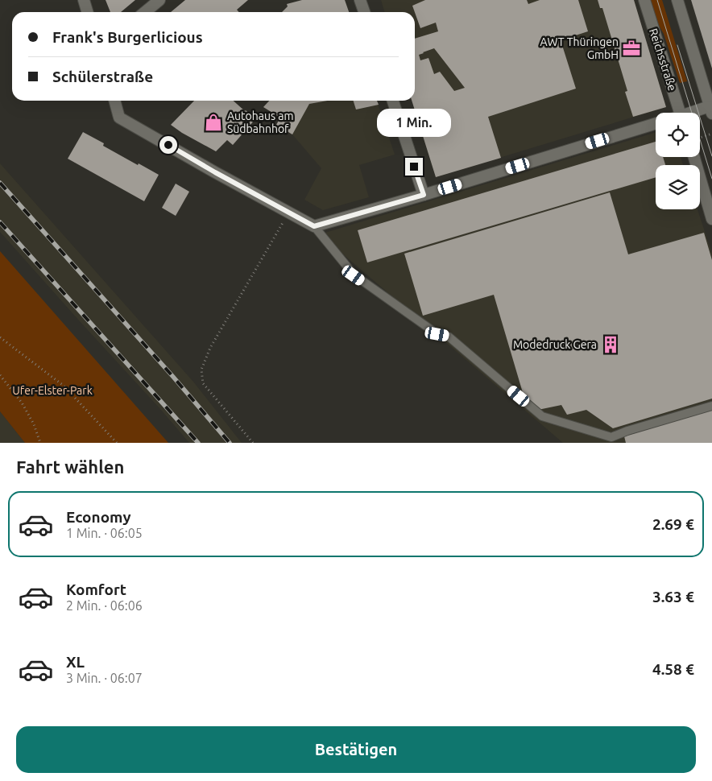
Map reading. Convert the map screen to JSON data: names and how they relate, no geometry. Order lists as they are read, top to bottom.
{
  "streets": {
    "street": ["Reichsstraße"]
  },
  "parks": ["Ufer-Elster-Park"],
  "places": {
    "office": ["AWT Thüringen GmbH"],
    "shop": ["Autohaus am Südbahnhof"],
    "building": ["Modedruck Gera"]
  },
  "page": {
    "banner": ["Frank's Burgerlicious", "Schülerstraße"],
    "bubble": "1 Min.",
    "heading": "Fahrt wählen",
    "list": [
      {
        "name": "Economy",
        "note": "1 Min. · 06:05",
        "value": "2.69 €"
      },
      {
        "name": "Komfort",
        "note": "2 Min. · 06:06",
        "value": "3.63 €"
      },
      {
        "name": "XL",
        "note": "3 Min. · 06:07",
        "value": "4.58 €"
      }
    ],
    "buttons": "Bestätigen"
  }
}
